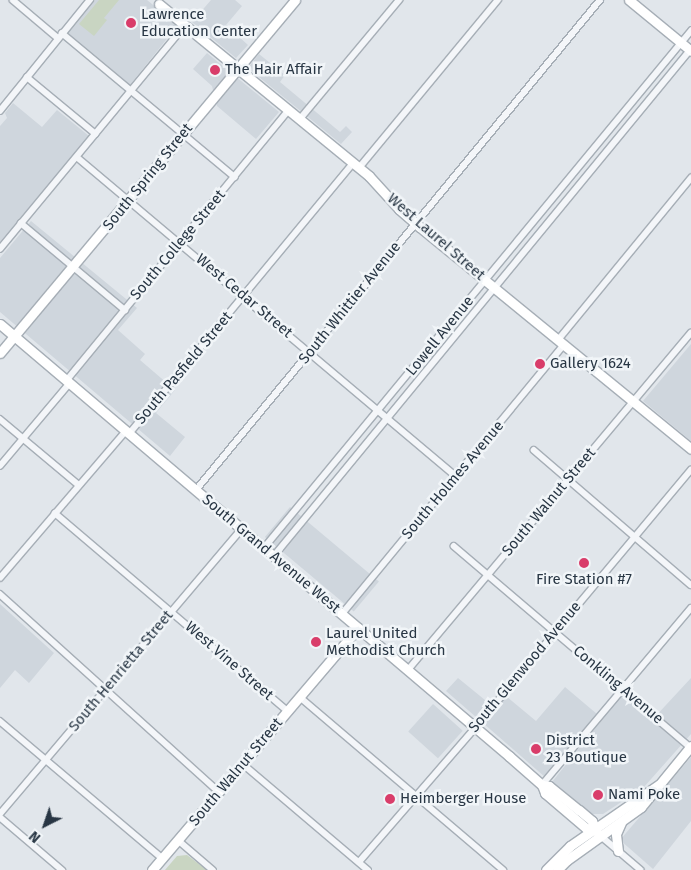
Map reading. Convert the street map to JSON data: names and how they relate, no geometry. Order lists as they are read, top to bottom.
{
  "streets": {
    "street": [
      "South Spring Street",
      "West Laurel Street",
      "South College Street",
      "West Cedar Street",
      "South Whittier Avenue",
      "Lowell Avenue",
      "South Pasfield Street",
      "South Holmes Avenue",
      "South Walnut Street",
      "South Grand Avenue West",
      "West Vine Street",
      "South Glenwood Avenue",
      "South Henrietta Street",
      "Conkling Avenue"
    ]
  },
  "crossings": [
    ["South Spring Street", "West Laurel Street"],
    ["South Spring Street", "West Cedar Street"],
    ["South Spring Street", "South Grand Avenue West"],
    ["West Laurel Street", "South College Street"],
    ["West Laurel Street", "South Whittier Avenue"],
    ["West Laurel Street", "Lowell Avenue"],
    ["West Laurel Street", "South Pasfield Street"],
    ["West Laurel Street", "South Holmes Avenue"],
    ["West Laurel Street", "South Walnut Street"],
    ["South College Street", "West Cedar Street"],
    ["South College Street", "South Grand Avenue West"],
    ["West Cedar Street", "South Whittier Avenue"],
    ["West Cedar Street", "Lowell Avenue"],
    ["West Cedar Street", "South Pasfield Street"],
    ["West Cedar Street", "South Holmes Avenue"],
    ["South Whittier Avenue", "South Grand Avenue West"],
    ["Lowell Avenue", "South Grand Avenue West"],
    ["South Pasfield Street", "South Grand Avenue West"],
    ["South Pasfield Street", "West Vine Street"],
    ["South Holmes Avenue", "South Grand Avenue West"],
    ["South Walnut Street", "South Grand Avenue West"],
    ["South Walnut Street", "West Vine Street"],
    ["South Walnut Street", "Conkling Avenue"],
    ["South Grand Avenue West", "South Glenwood Avenue"],
    ["South Grand Avenue West", "South Henrietta Street"],
    ["West Vine Street", "South Henrietta Street"],
    ["South Glenwood Avenue", "Conkling Avenue"]
  ],
  "places": [
    "Lawrence Education Center",
    "The Hair Affair",
    "Gallery 1624",
    "Fire Station #7",
    "Laurel United Methodist Church",
    "District 23 Boutique",
    "Nami Poke",
    "Heimberger House"
  ],
  "north": "bottom left"
}
